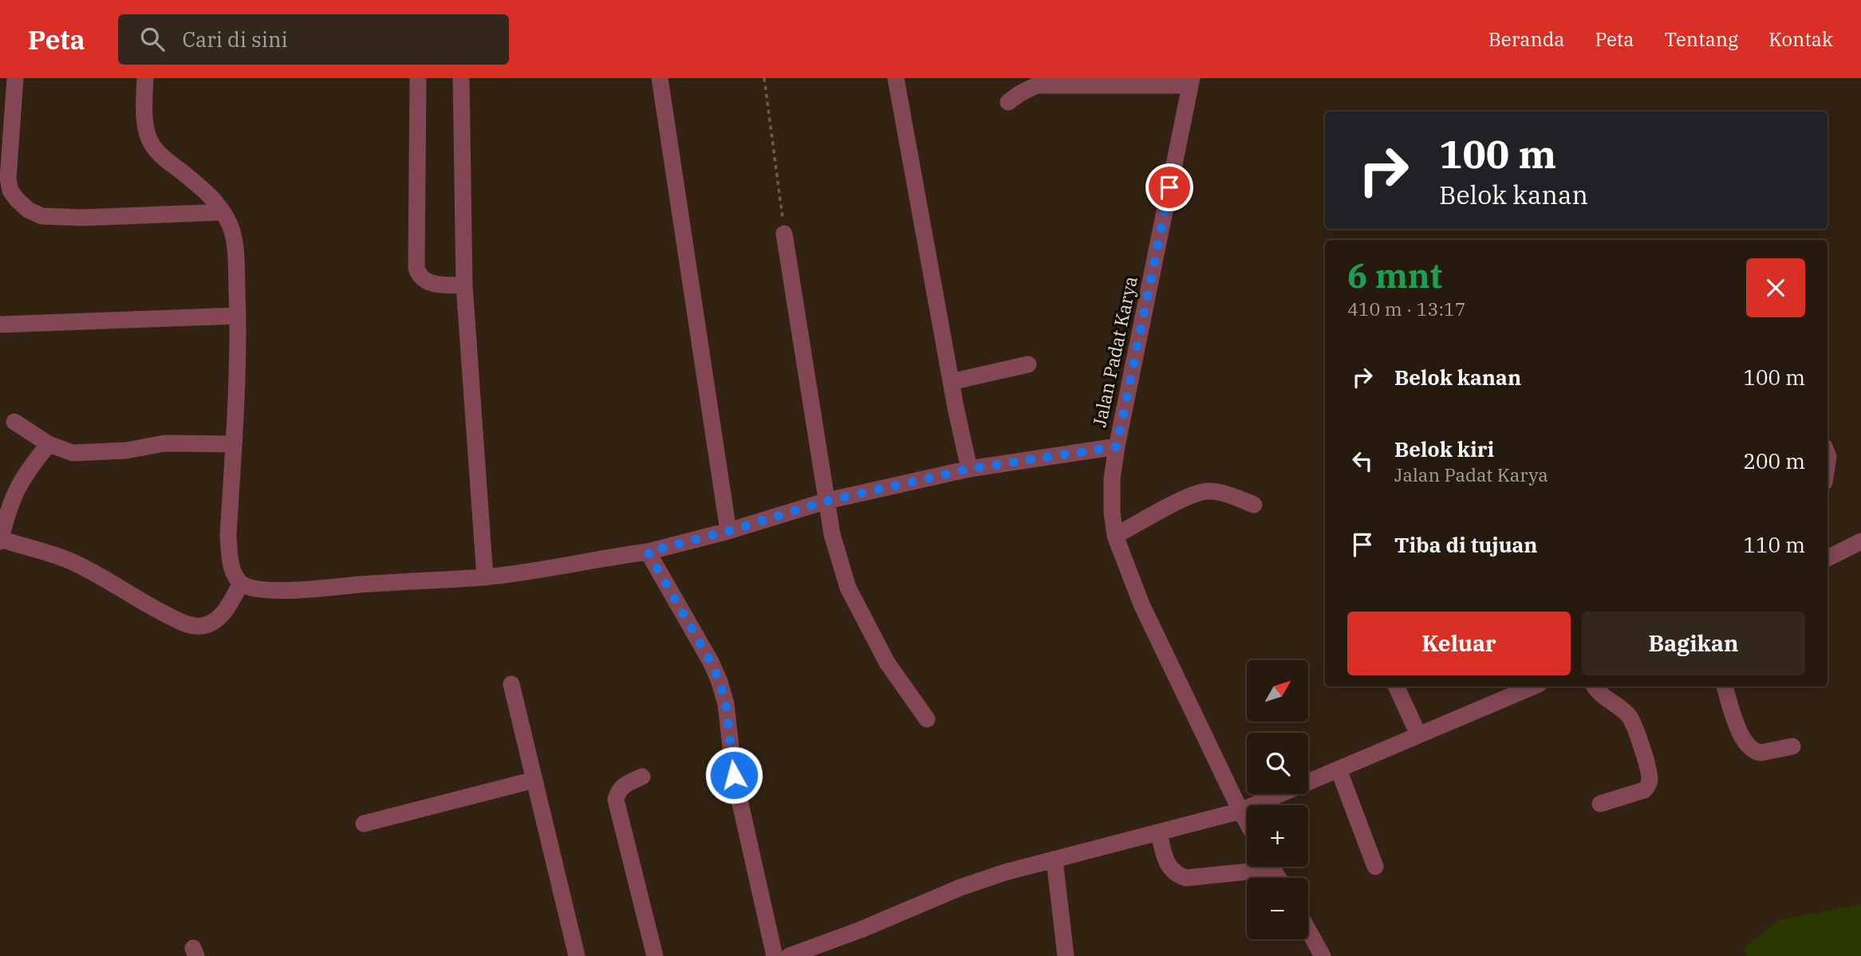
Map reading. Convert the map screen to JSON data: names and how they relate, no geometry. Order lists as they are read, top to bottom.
{
  "streets": {
    "street": ["Jalan Padat Karya"]
  },
  "north": "top right",
  "page": {
    "header": "Peta",
    "search": "Cari di sini",
    "nav": [
      "Beranda",
      "Peta",
      "Tentang",
      "Kontak"
    ],
    "turn": ["100 m", "Belok kanan"],
    "heading": ["6 mnt", "410 m · 13:17"],
    "list": [
      {
        "name": "Belok kanan",
        "value": "100 m"
      },
      {
        "name": "Belok kiri",
        "note": "Jalan Padat Karya",
        "value": "200 m"
      },
      {
        "name": "Tiba di tujuan",
        "value": "110 m"
      }
    ],
    "buttons": ["Keluar", "Bagikan"],
    "map_buttons": ["+", "−"]
  }
}
